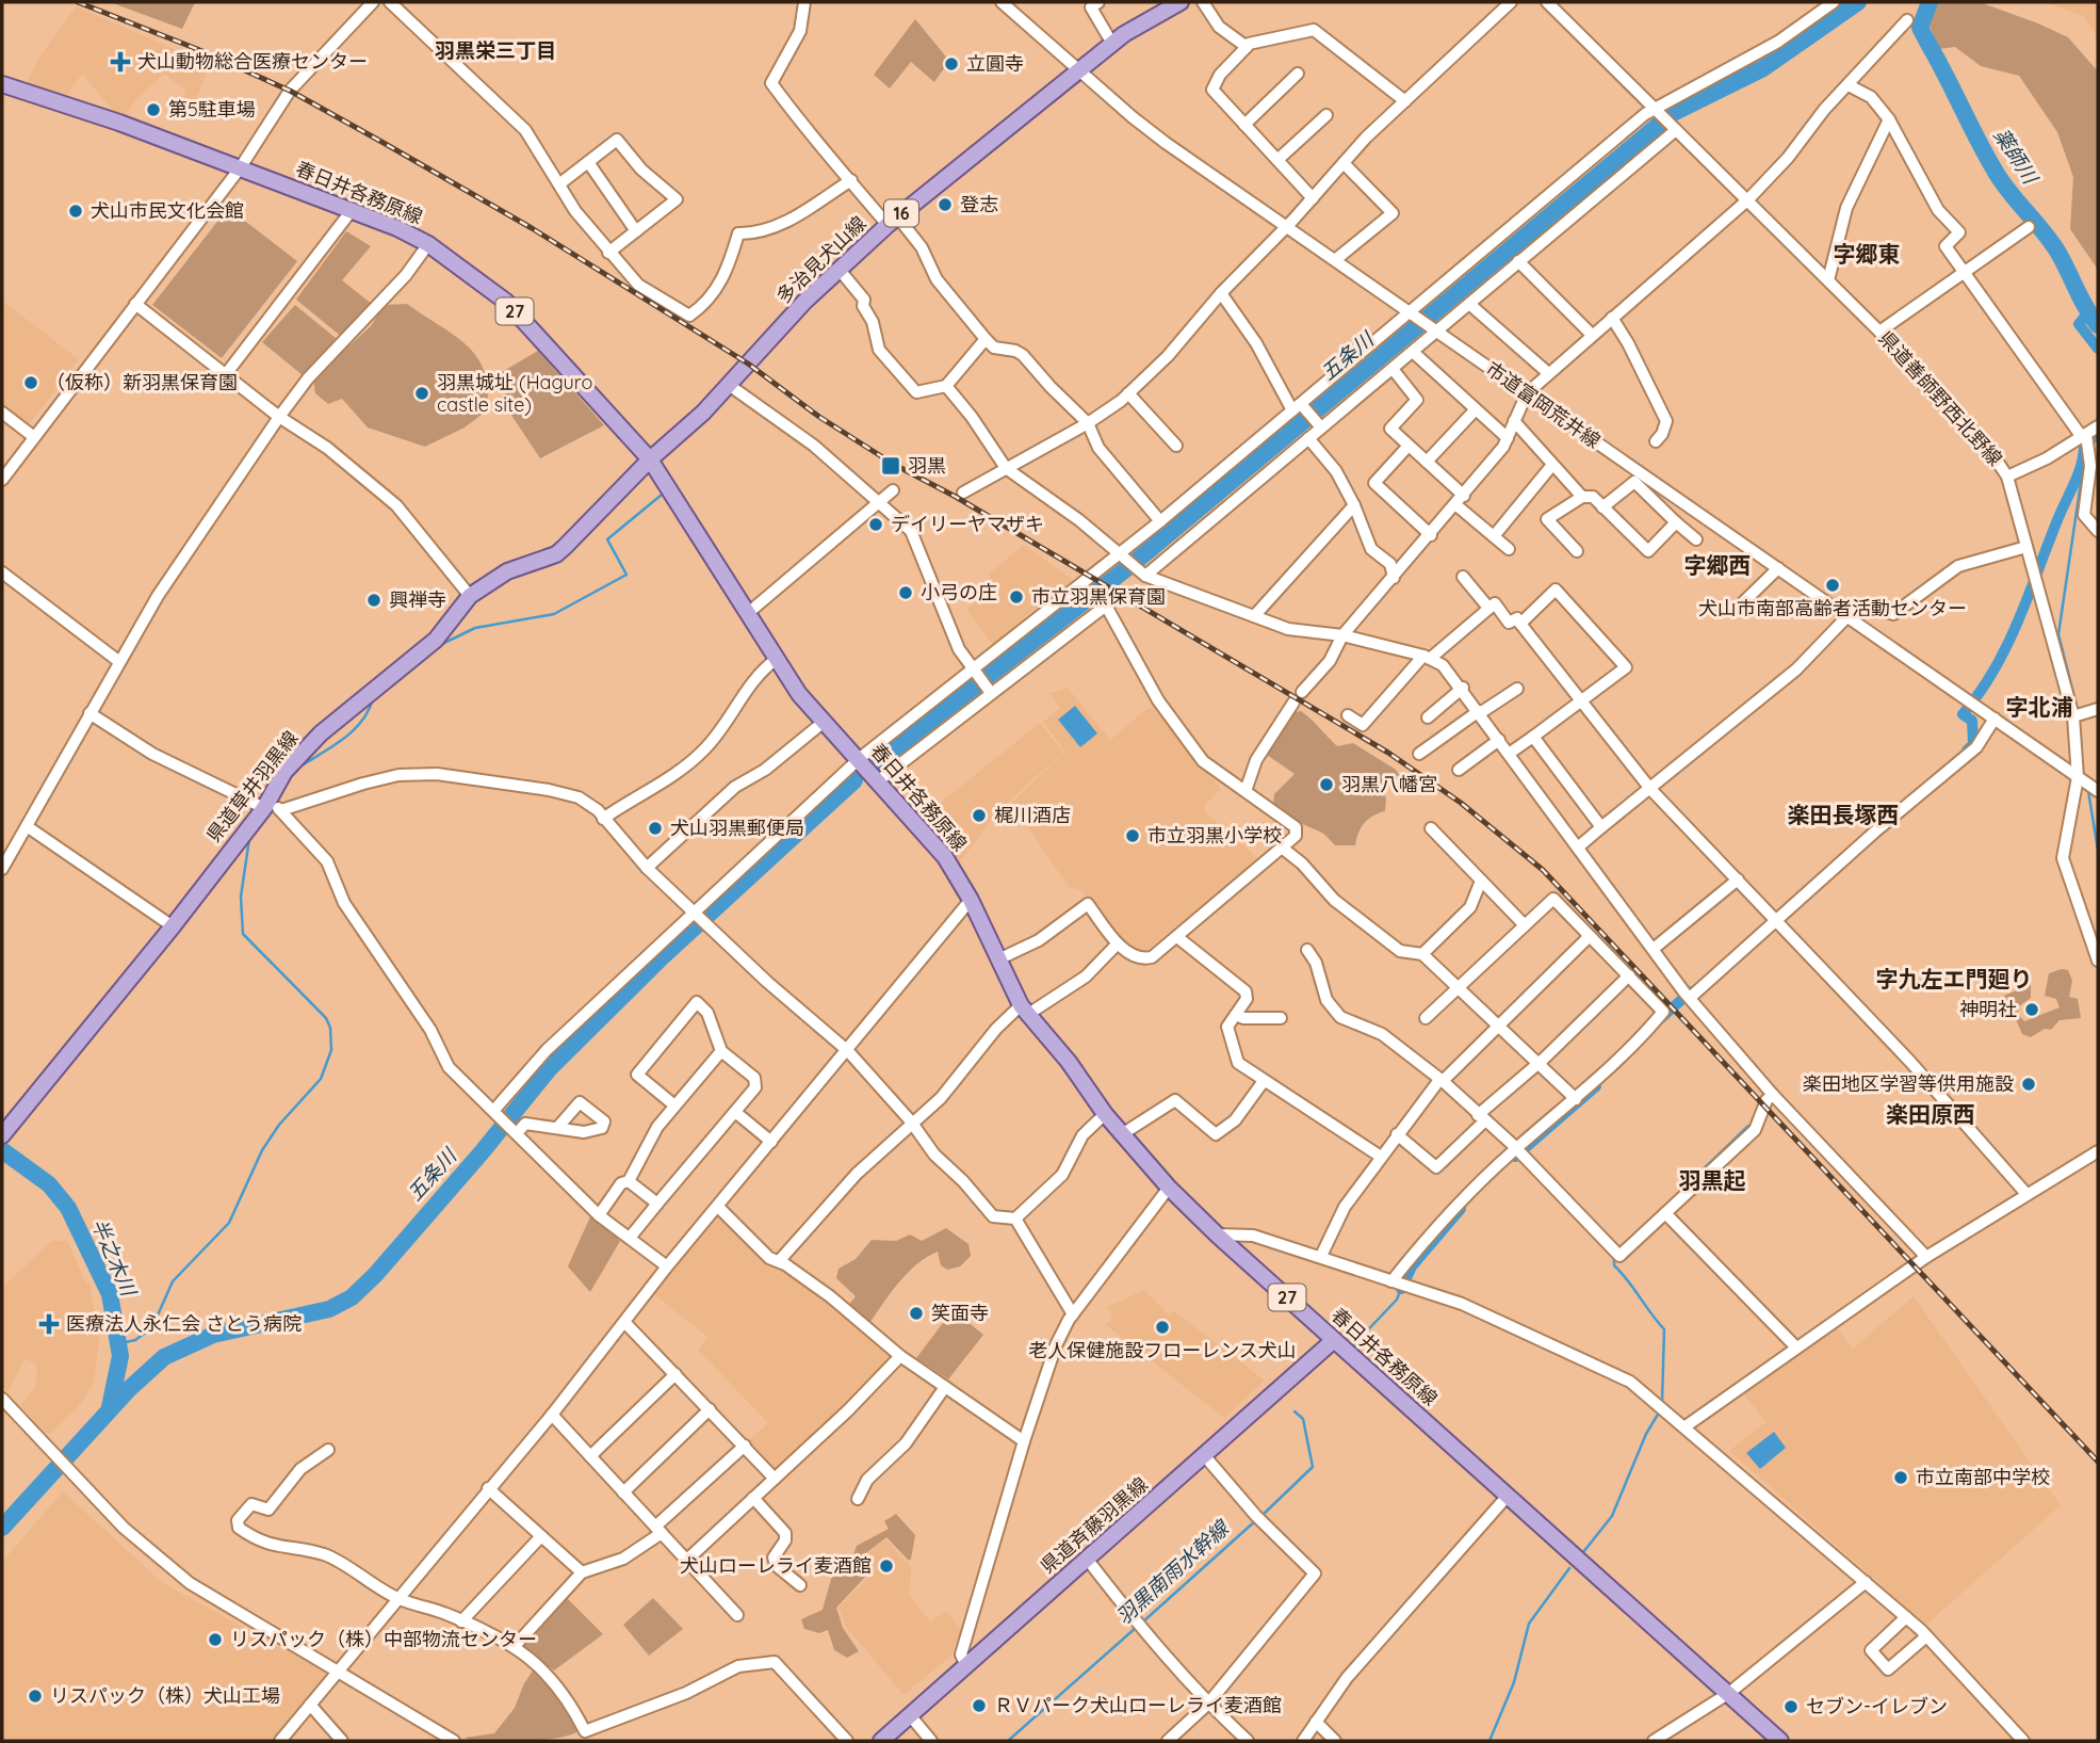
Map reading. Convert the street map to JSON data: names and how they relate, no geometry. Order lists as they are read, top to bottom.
{
  "streets": {
    "main road": [
      "春日井各務原線",
      "16",
      "多治見犬山線",
      "27",
      "県道草井羽黒線",
      "県道斉藤羽黒線"
    ],
    "street": ["県道善師野西北野線", "市道富岡荒井線"]
  },
  "crossings": [
    ["春日井各務原線", "多治見犬山線"],
    ["春日井各務原線", "県道草井羽黒線"],
    ["春日井各務原線", "県道斉藤羽黒線"],
    ["多治見犬山線", "市道富岡荒井線"],
    ["多治見犬山線", "県道草井羽黒線"],
    ["県道善師野西北野線", "市道富岡荒井線"]
  ],
  "districts": [
    "羽黒栄三丁目",
    "字郷東",
    "字郷西",
    "字北浦",
    "楽田長塚西",
    "字九左エ門廻り",
    "楽田原西",
    "羽黒起"
  ],
  "water": [
    "薬師川",
    "五条川",
    "半之木川",
    "羽黒南雨水幹線"
  ],
  "places": {
    "health": ["犬山動物総合医療センター", "医療法人永仁会 さとう病院"],
    "other": [
      "立圓寺",
      "第5駐車場",
      "登志",
      "犬山市民文化会館",
      "（仮称）新羽黒保育園",
      "羽黒城址 (Haguro castle site)",
      "デイリーヤマザキ",
      "犬山市南部高齢者活動センター",
      "小弓の庄",
      "市立羽黒保育園",
      "興禅寺",
      "羽黒八幡宮",
      "梶川酒店",
      "犬山羽黒郵便局",
      "市立羽黒小学校",
      "神明社",
      "楽田地区学習等供用施設",
      "笑面寺",
      "老人保健施設フローレンス犬山",
      "市立南部中学校",
      "犬山ローレライ麦酒館",
      "リスパック（株）中部物流センター",
      "リスパック（株）犬山工場",
      "ＲＶパーク犬山ローレライ麦酒館",
      "セブン-イレブン"
    ],
    "transit": ["羽黒"]
  }
}
